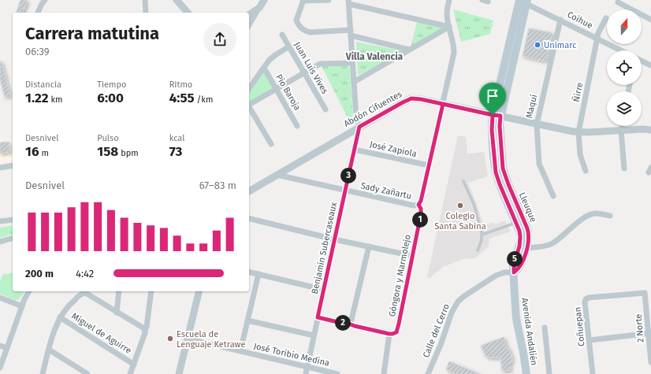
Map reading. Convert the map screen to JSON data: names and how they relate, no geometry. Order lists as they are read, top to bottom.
{
  "streets": {
    "main road": ["Lleuque", "Avenida Andalién"],
    "street": [
      "Coihue",
      "Juan Luis Vives",
      "Pío Baroja",
      "Ñirre",
      "Maqui",
      "Abdón Cifuentes",
      "José Zapiola",
      "Sady Zañartu",
      "Benjamín Subercaseaux",
      "Góngora y Marmolejo",
      "Coñuepan",
      "2 Norte",
      "Calle del Cerro",
      "Miguel de Aguirre",
      "José Toribio Medina"
    ]
  },
  "crossings": [
    ["Coihue", "Ñirre"],
    ["Coihue", "Maqui"],
    ["Coihue", "Lleuque"],
    ["Ñirre", "Abdón Cifuentes"],
    ["Maqui", "Abdón Cifuentes"],
    ["Abdón Cifuentes", "Sady Zañartu"],
    ["Abdón Cifuentes", "Lleuque"],
    ["Abdón Cifuentes", "Benjamín Subercaseaux"],
    ["Abdón Cifuentes", "Góngora y Marmolejo"],
    ["José Zapiola", "Benjamín Subercaseaux"],
    ["José Zapiola", "Góngora y Marmolejo"],
    ["Sady Zañartu", "Benjamín Subercaseaux"],
    ["Sady Zañartu", "Góngora y Marmolejo"],
    ["Lleuque", "Calle del Cerro"],
    ["Lleuque", "Avenida Andalién"],
    ["Benjamín Subercaseaux", "José Toribio Medina"],
    ["Coñuepan", "2 Norte"],
    ["Calle del Cerro", "Avenida Andalién"]
  ],
  "districts": ["Villa Valencia"],
  "places": ["Unimarc", "Colegio Santa Sabina", "Escuela de Lenguaje Ketrawe"],
  "north": "top",
  "page": {
    "heading": ["Carrera matutina", "06:39"],
    "stats": [
      ["Distancia", "1.22 km"],
      ["Tiempo", "6:00"],
      ["Ritmo", "4:55 /km"],
      ["Desnivel", "16 m"],
      ["Pulso", "158 bpm"],
      ["kcal", "73"]
    ],
    "pins": [
      "3",
      "1",
      "5",
      "2"
    ],
    "chart": ["Desnivel", "67–83 m"],
    "list": [
      {
        "name": "200 m",
        "note": "4:42"
      }
    ]
  }
}
